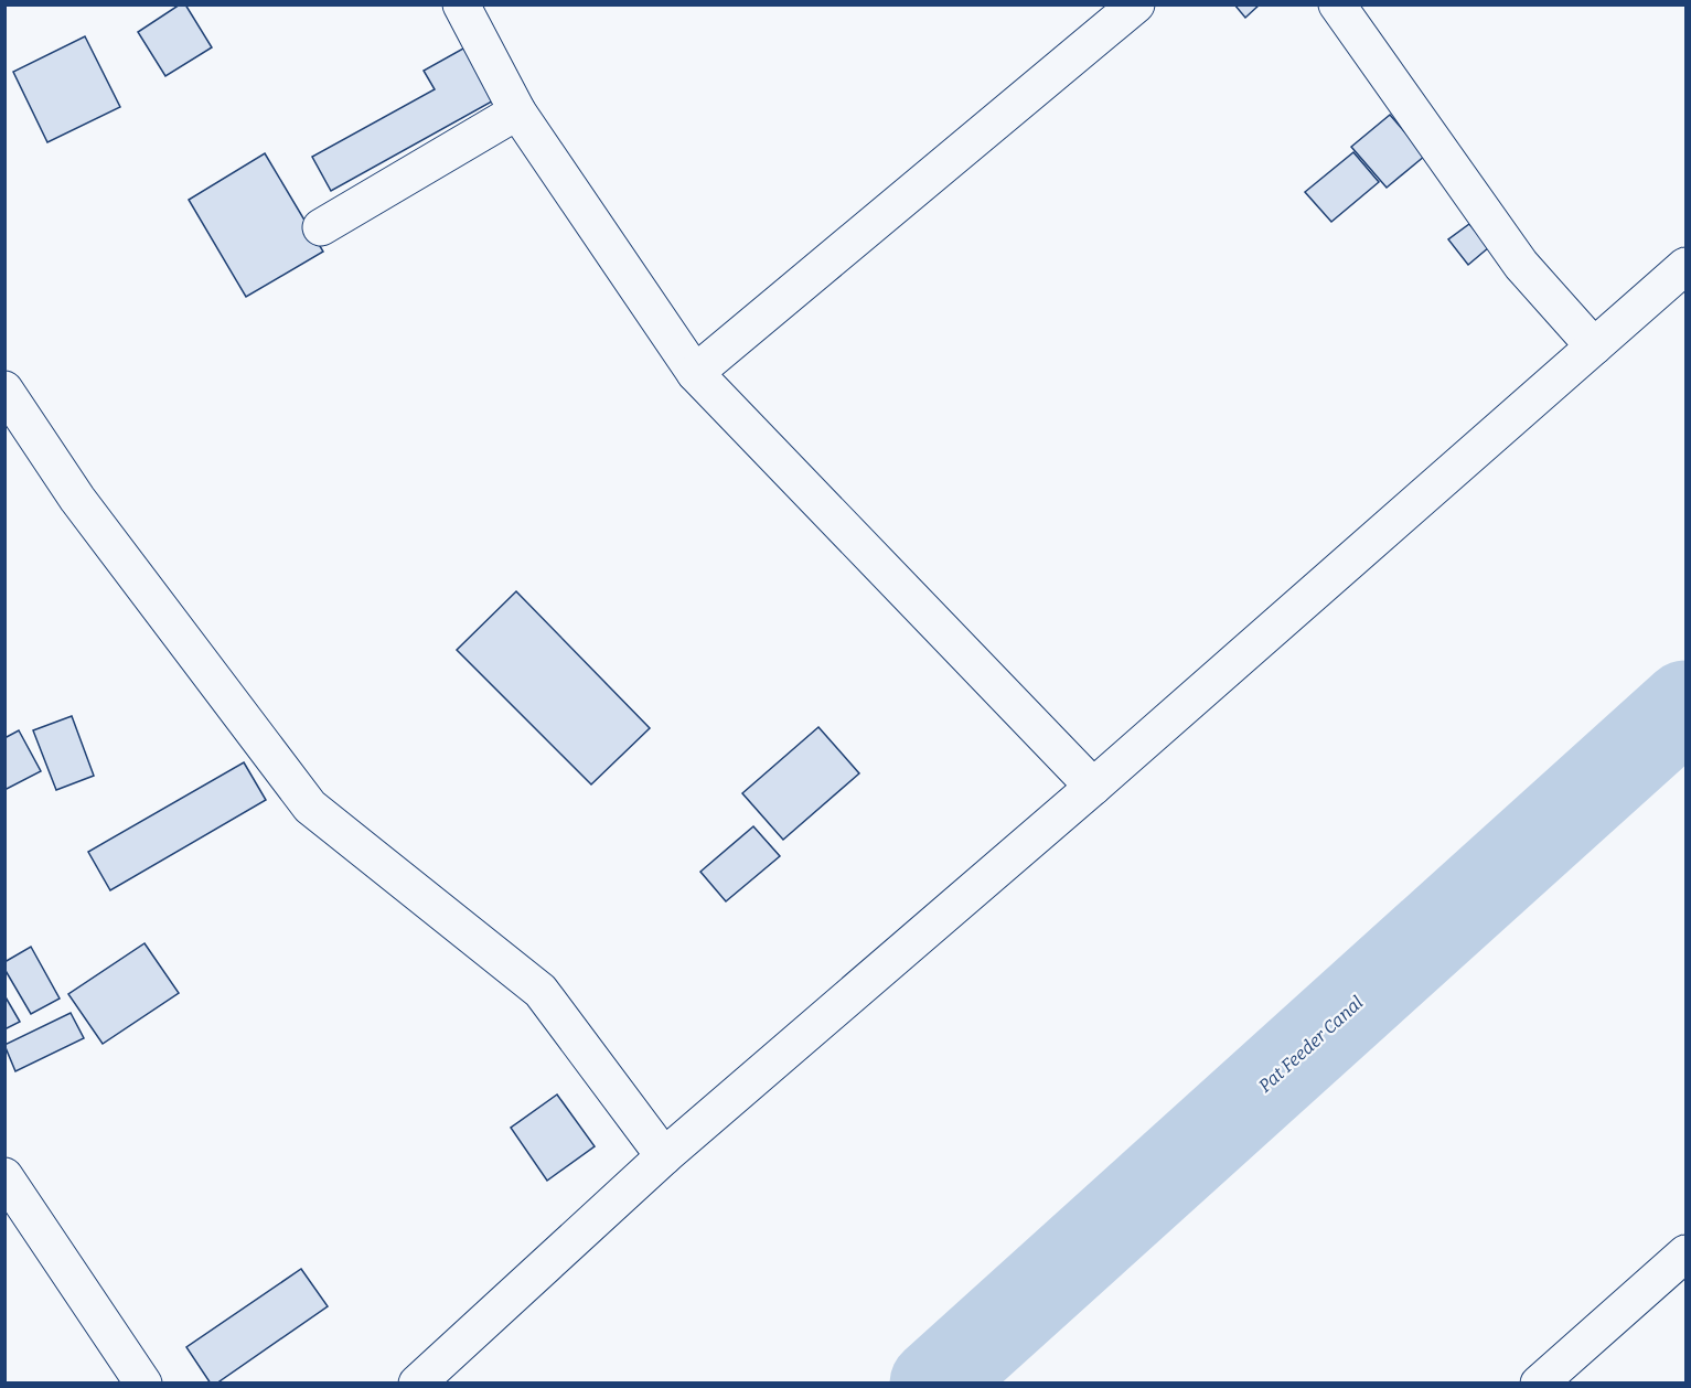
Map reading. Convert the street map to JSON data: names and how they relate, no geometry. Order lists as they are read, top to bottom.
{
  "water": ["Pat Feeder Canal"]
}
